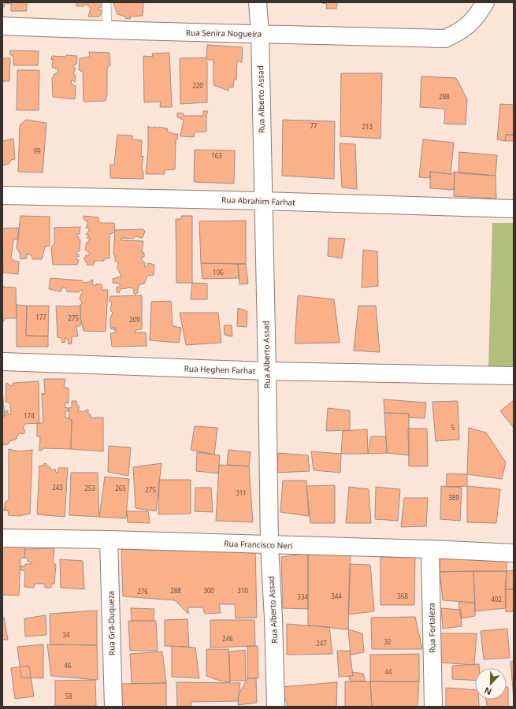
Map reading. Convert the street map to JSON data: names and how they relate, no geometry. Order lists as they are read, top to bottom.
{
  "streets": {
    "street": [
      "Rua Senira Nogueira",
      "Rua Alberto Assad",
      "Rua Abrahim Farhat",
      "Rua Heghen Farhat",
      "Rua Francisco Neri",
      "Rua Grã-Duqueza",
      "Rua Fortaleza"
    ]
  },
  "crossings": [
    ["Rua Senira Nogueira", "Rua Alberto Assad"],
    ["Rua Alberto Assad", "Rua Abrahim Farhat"],
    ["Rua Alberto Assad", "Rua Heghen Farhat"],
    ["Rua Alberto Assad", "Rua Francisco Neri"],
    ["Rua Francisco Neri", "Rua Grã-Duqueza"],
    ["Rua Francisco Neri", "Rua Fortaleza"]
  ],
  "house_numbers": [
    "220",
    "288",
    "77",
    "213",
    "99",
    "163",
    "106",
    "177",
    "275",
    "209",
    "174",
    "5",
    "243",
    "253",
    "265",
    "275",
    "311",
    "389",
    "288",
    "300",
    "310",
    "276",
    "344",
    "368",
    "334",
    "402",
    "34",
    "246",
    "32",
    "247",
    "46",
    "44",
    "58"
  ],
  "north": "bottom"
}
